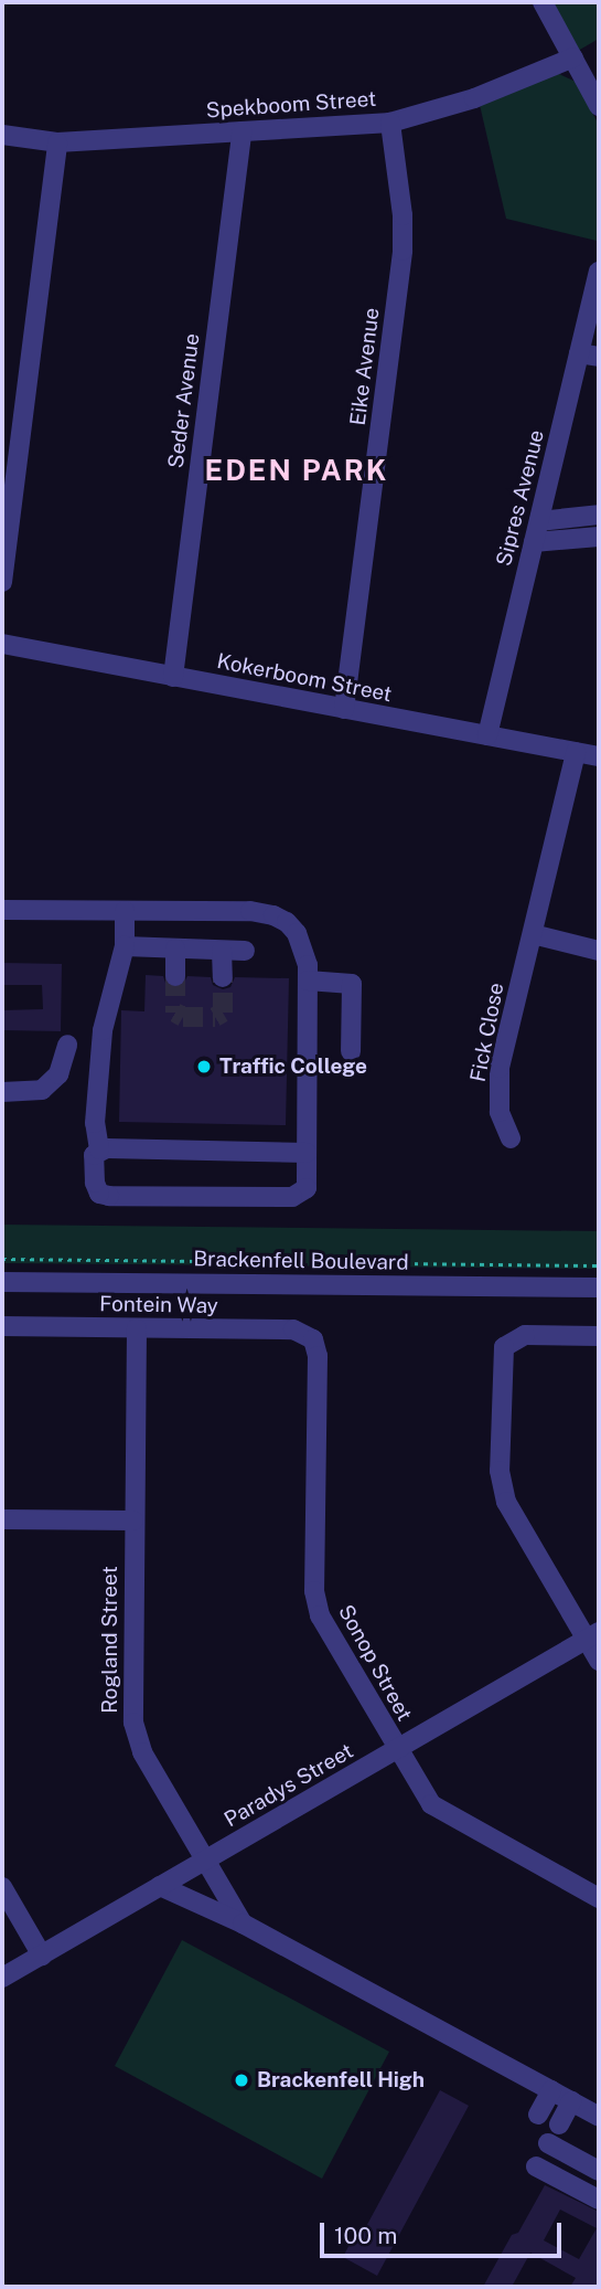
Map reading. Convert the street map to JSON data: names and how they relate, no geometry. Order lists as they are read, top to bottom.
{
  "streets": {
    "street": [
      "Spekboom Street",
      "Eike Avenue",
      "Seder Avenue",
      "Sipres Avenue",
      "Kokerboom Street",
      "Fick Close",
      "Brackenfell Boulevard",
      "Fontein Way",
      "Rogland Street",
      "Sonop Street",
      "Paradys Street"
    ]
  },
  "crossings": [
    ["Spekboom Street", "Eike Avenue"],
    ["Spekboom Street", "Seder Avenue"],
    ["Eike Avenue", "Kokerboom Street"],
    ["Seder Avenue", "Kokerboom Street"],
    ["Sipres Avenue", "Kokerboom Street"],
    ["Kokerboom Street", "Fick Close"],
    ["Fontein Way", "Rogland Street"],
    ["Fontein Way", "Sonop Street"],
    ["Rogland Street", "Paradys Street"],
    ["Sonop Street", "Paradys Street"]
  ],
  "districts": ["EDEN PARK"],
  "places": ["Traffic College", "Brackenfell High"],
  "scale_bar": "100 m"
}
